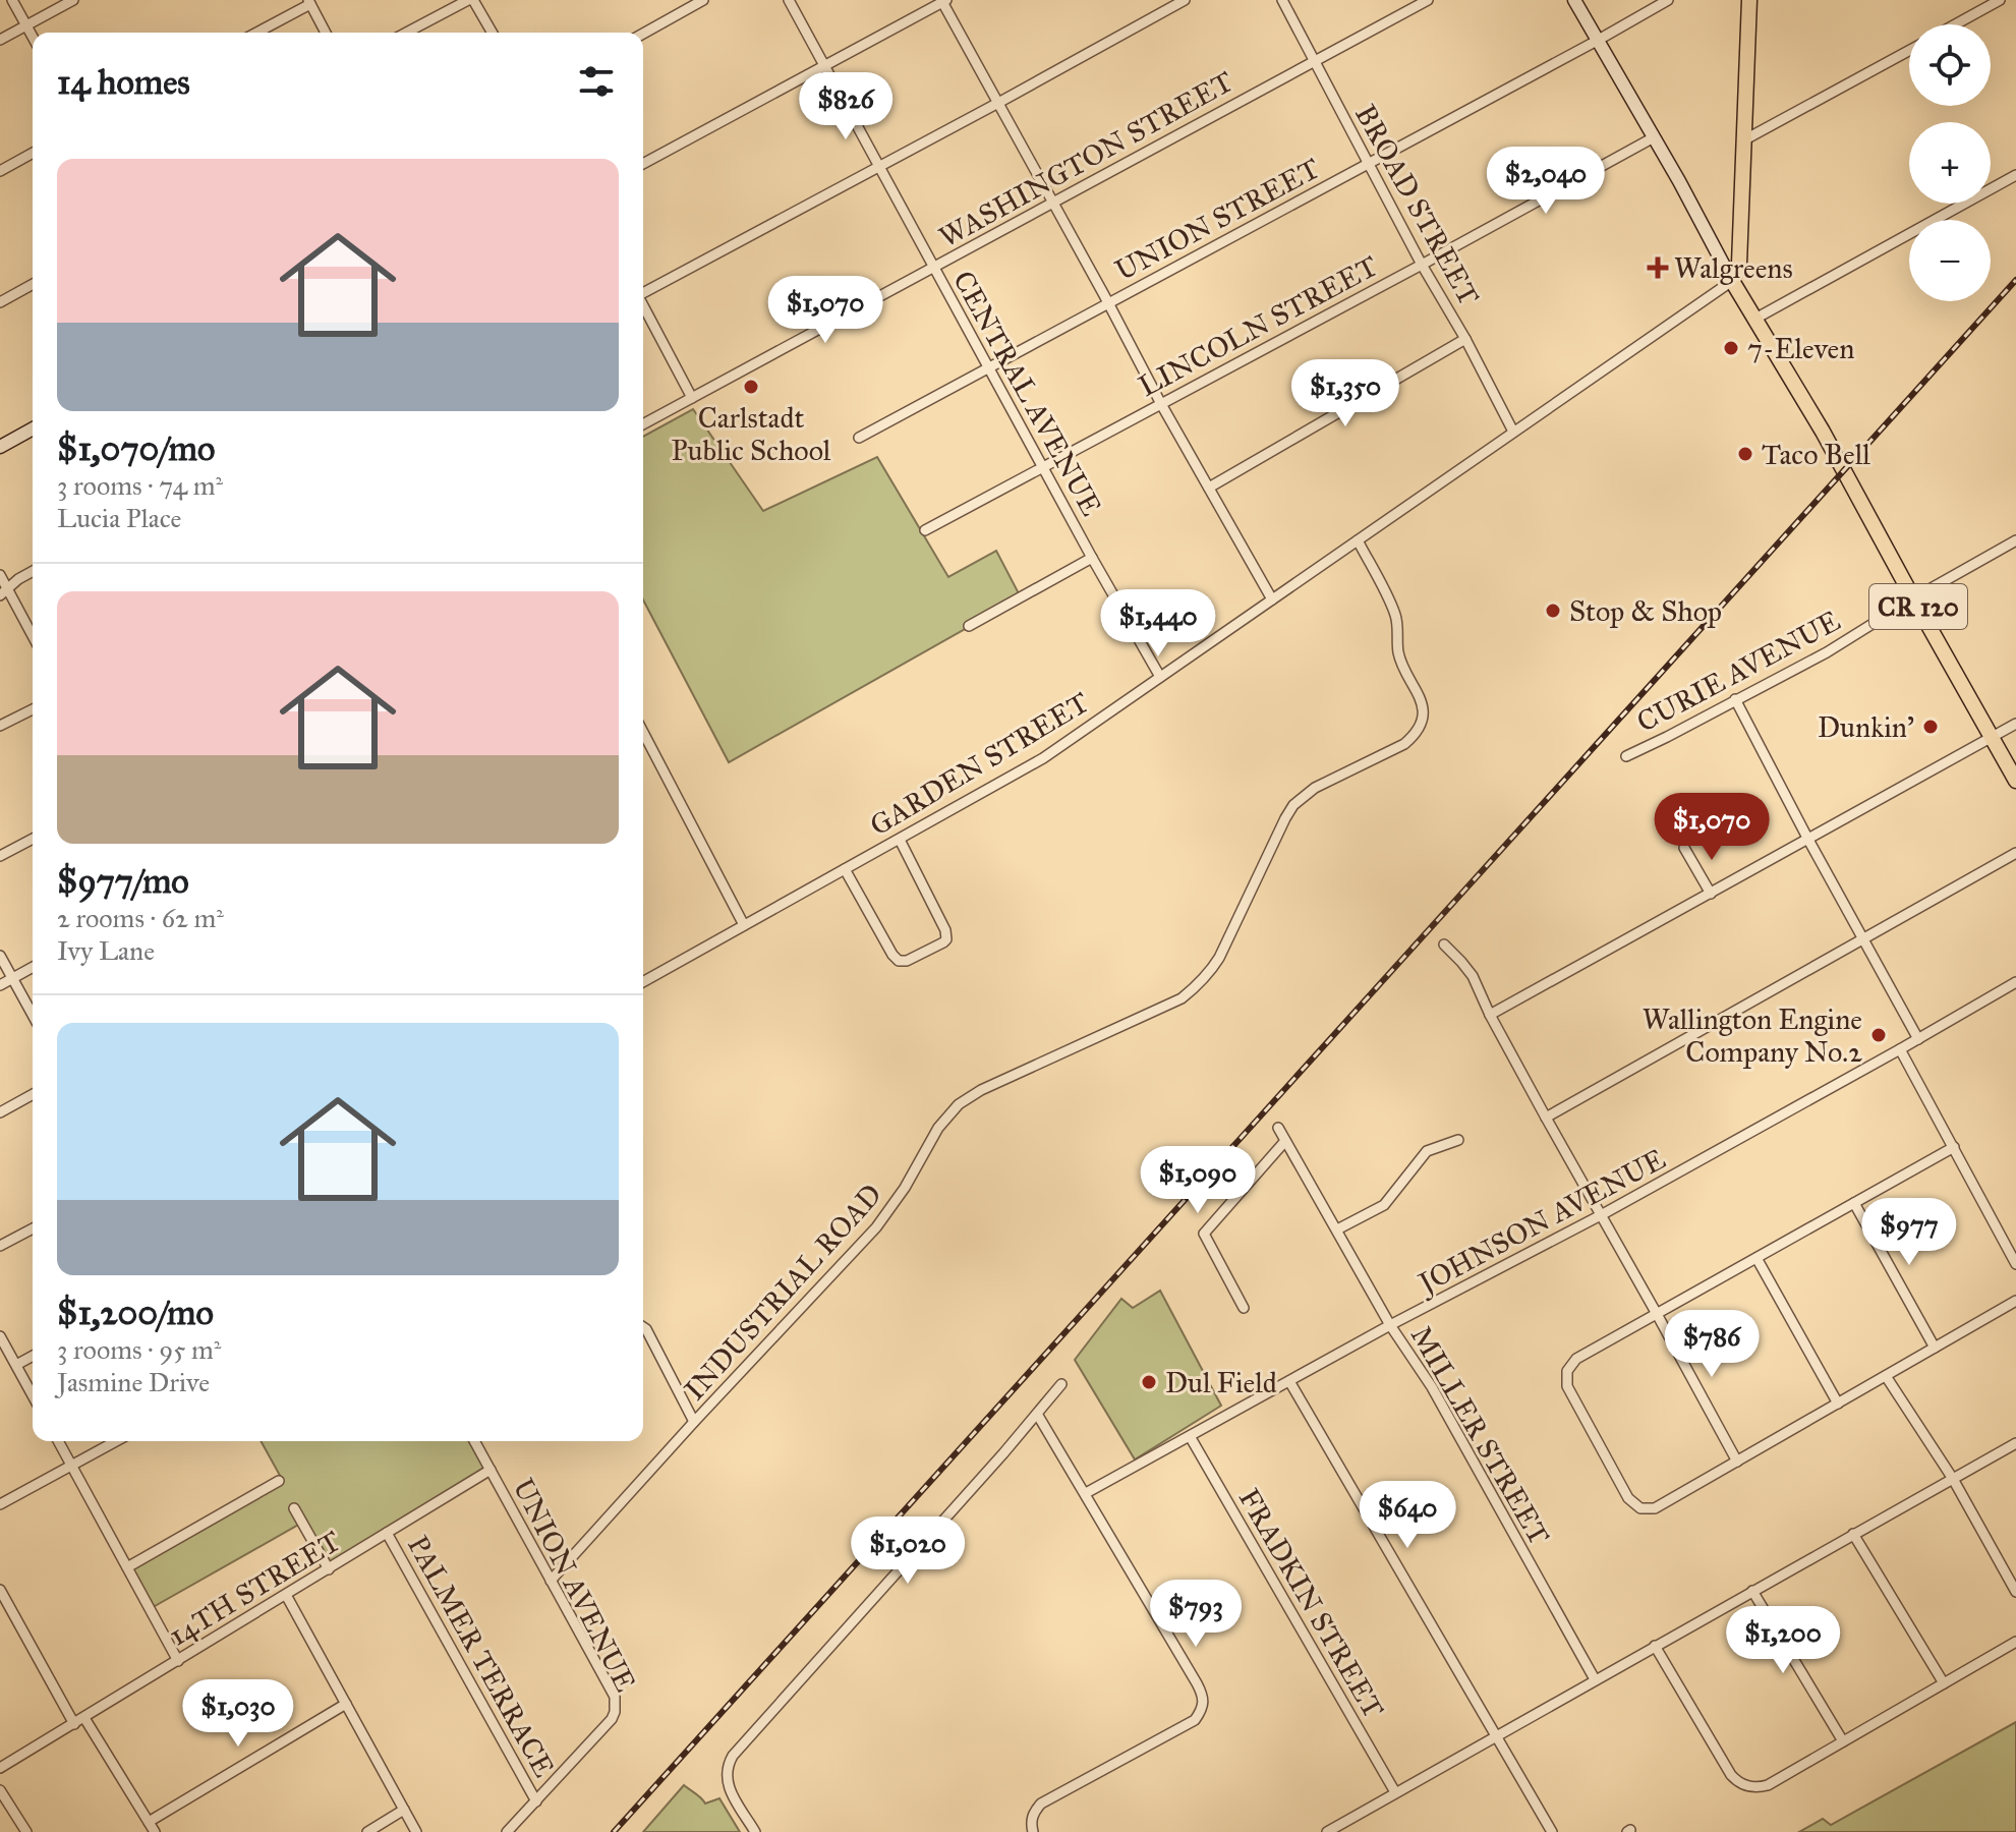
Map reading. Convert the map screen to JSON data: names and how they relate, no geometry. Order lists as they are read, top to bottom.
{
  "streets": {
    "main road": ["CR 120"],
    "street": [
      "WASHINGTON STREET",
      "BROAD STREET",
      "UNION STREET",
      "LINCOLN STREET",
      "CENTRAL AVENUE",
      "CURIE AVENUE",
      "GARDEN STREET",
      "JOHNSON AVENUE",
      "INDUSTRIAL ROAD",
      "MILLER STREET",
      "UNION AVENUE",
      "14TH STREET",
      "FRADKIN STREET",
      "PALMER TERRACE"
    ]
  },
  "crossings": [
    ["WASHINGTON STREET", "BROAD STREET"],
    ["WASHINGTON STREET", "CENTRAL AVENUE"],
    ["BROAD STREET", "UNION STREET"],
    ["BROAD STREET", "LINCOLN STREET"],
    ["BROAD STREET", "GARDEN STREET"],
    ["UNION STREET", "CENTRAL AVENUE"],
    ["LINCOLN STREET", "CENTRAL AVENUE"],
    ["CENTRAL AVENUE", "GARDEN STREET"],
    ["CR 120", "CURIE AVENUE"],
    ["CR 120", "GARDEN STREET"],
    ["GARDEN STREET", "INDUSTRIAL ROAD"],
    ["JOHNSON AVENUE", "MILLER STREET"],
    ["JOHNSON AVENUE", "FRADKIN STREET"],
    ["INDUSTRIAL ROAD", "UNION AVENUE"],
    ["UNION AVENUE", "14TH STREET"],
    ["UNION AVENUE", "PALMER TERRACE"],
    ["14TH STREET", "PALMER TERRACE"]
  ],
  "places": {
    "health": ["Walgreens"],
    "other": [
      "7-Eleven",
      "Carlstadt Public School",
      "Taco Bell",
      "Stop & Shop",
      "Dunkin'",
      "Wallington Engine Company No.2",
      "Dul Field"
    ]
  },
  "page": {
    "map_buttons": ["+", "−"],
    "heading": "14 homes",
    "price": [
      "$826",
      "$2,040",
      "$1,070",
      "$1,350",
      "$1,440",
      "$1,070",
      "$1,090",
      "$977",
      "$786",
      "$640",
      "$1,020",
      "$793",
      "$1,200",
      "$1,030"
    ],
    "list": [
      {
        "name": "$1,070/mo",
        "note": "3 rooms · 74 m² · Lucia Place"
      },
      {
        "name": "$977/mo",
        "note": "2 rooms · 62 m² · Ivy Lane"
      },
      {
        "name": "$1,200/mo",
        "note": "3 rooms · 95 m² · Jasmine Drive"
      }
    ]
  }
}
